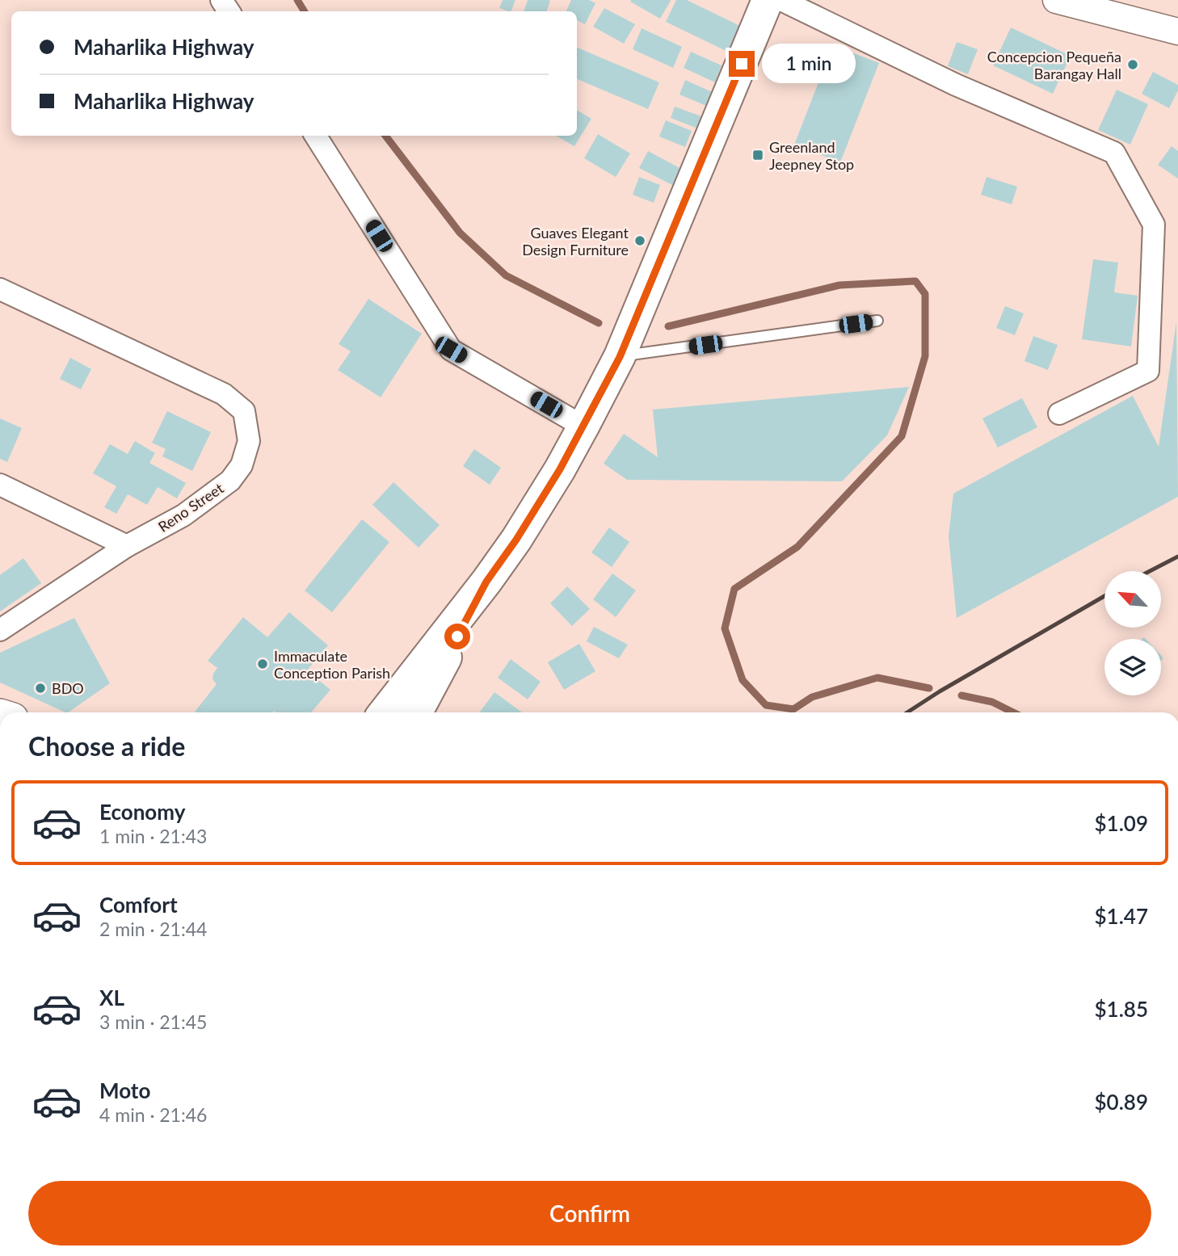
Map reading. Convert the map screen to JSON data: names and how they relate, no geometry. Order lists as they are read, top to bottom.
{
  "streets": {
    "street": ["Reno Street"]
  },
  "places": {
    "other": [
      "Concepcion Pequeña Barangay Hall",
      "Guaves Elegant Design Furniture",
      "Immaculate Conception Parish",
      "BDO"
    ],
    "transit": ["Greenland Jeepney Stop"]
  },
  "north": "top left",
  "page": {
    "banner": ["Maharlika Highway", "Maharlika Highway"],
    "bubble": "1 min",
    "heading": "Choose a ride",
    "list": [
      {
        "name": "Economy",
        "note": "1 min · 21:43",
        "value": "$1.09"
      },
      {
        "name": "Comfort",
        "note": "2 min · 21:44",
        "value": "$1.47"
      },
      {
        "name": "XL",
        "note": "3 min · 21:45",
        "value": "$1.85"
      },
      {
        "name": "Moto",
        "note": "4 min · 21:46",
        "value": "$0.89"
      }
    ],
    "buttons": "Confirm"
  }
}
